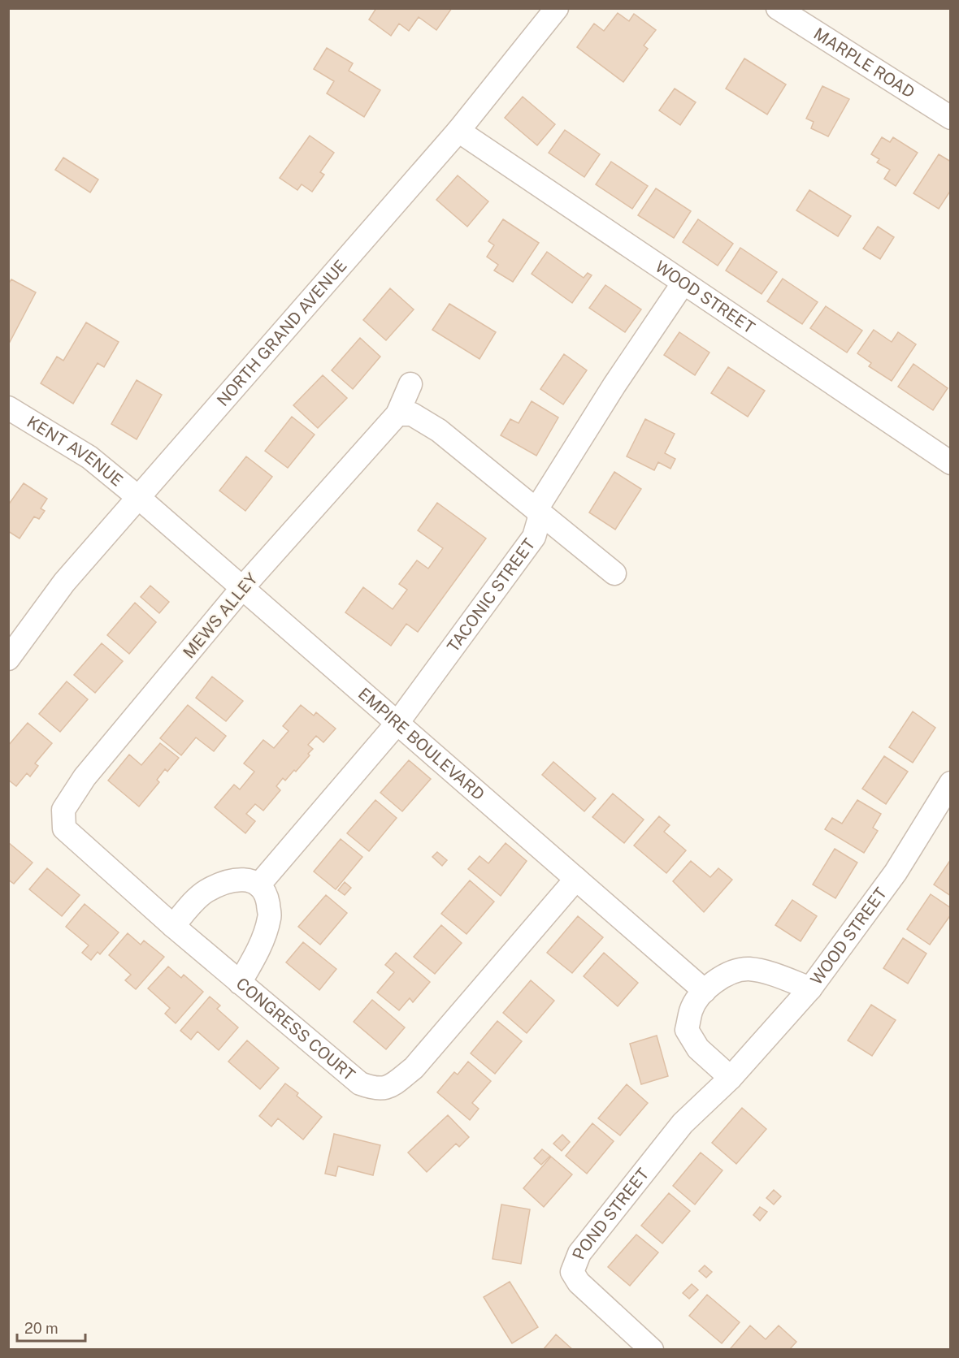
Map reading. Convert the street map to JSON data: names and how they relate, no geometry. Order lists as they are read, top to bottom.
{
  "streets": {
    "street": [
      "MARPLE ROAD",
      "WOOD STREET",
      "NORTH GRAND AVENUE",
      "KENT AVENUE",
      "TACONIC STREET",
      "MEWS ALLEY",
      "EMPIRE BOULEVARD",
      "CONGRESS COURT",
      "POND STREET"
    ]
  },
  "crossings": [
    ["WOOD STREET", "NORTH GRAND AVENUE"],
    ["WOOD STREET", "TACONIC STREET"],
    ["WOOD STREET", "POND STREET"],
    ["NORTH GRAND AVENUE", "KENT AVENUE"],
    ["NORTH GRAND AVENUE", "EMPIRE BOULEVARD"],
    ["KENT AVENUE", "EMPIRE BOULEVARD"],
    ["TACONIC STREET", "EMPIRE BOULEVARD"],
    ["MEWS ALLEY", "EMPIRE BOULEVARD"],
    ["MEWS ALLEY", "CONGRESS COURT"],
    ["EMPIRE BOULEVARD", "CONGRESS COURT"]
  ],
  "scale_bar": "20 m"
}
